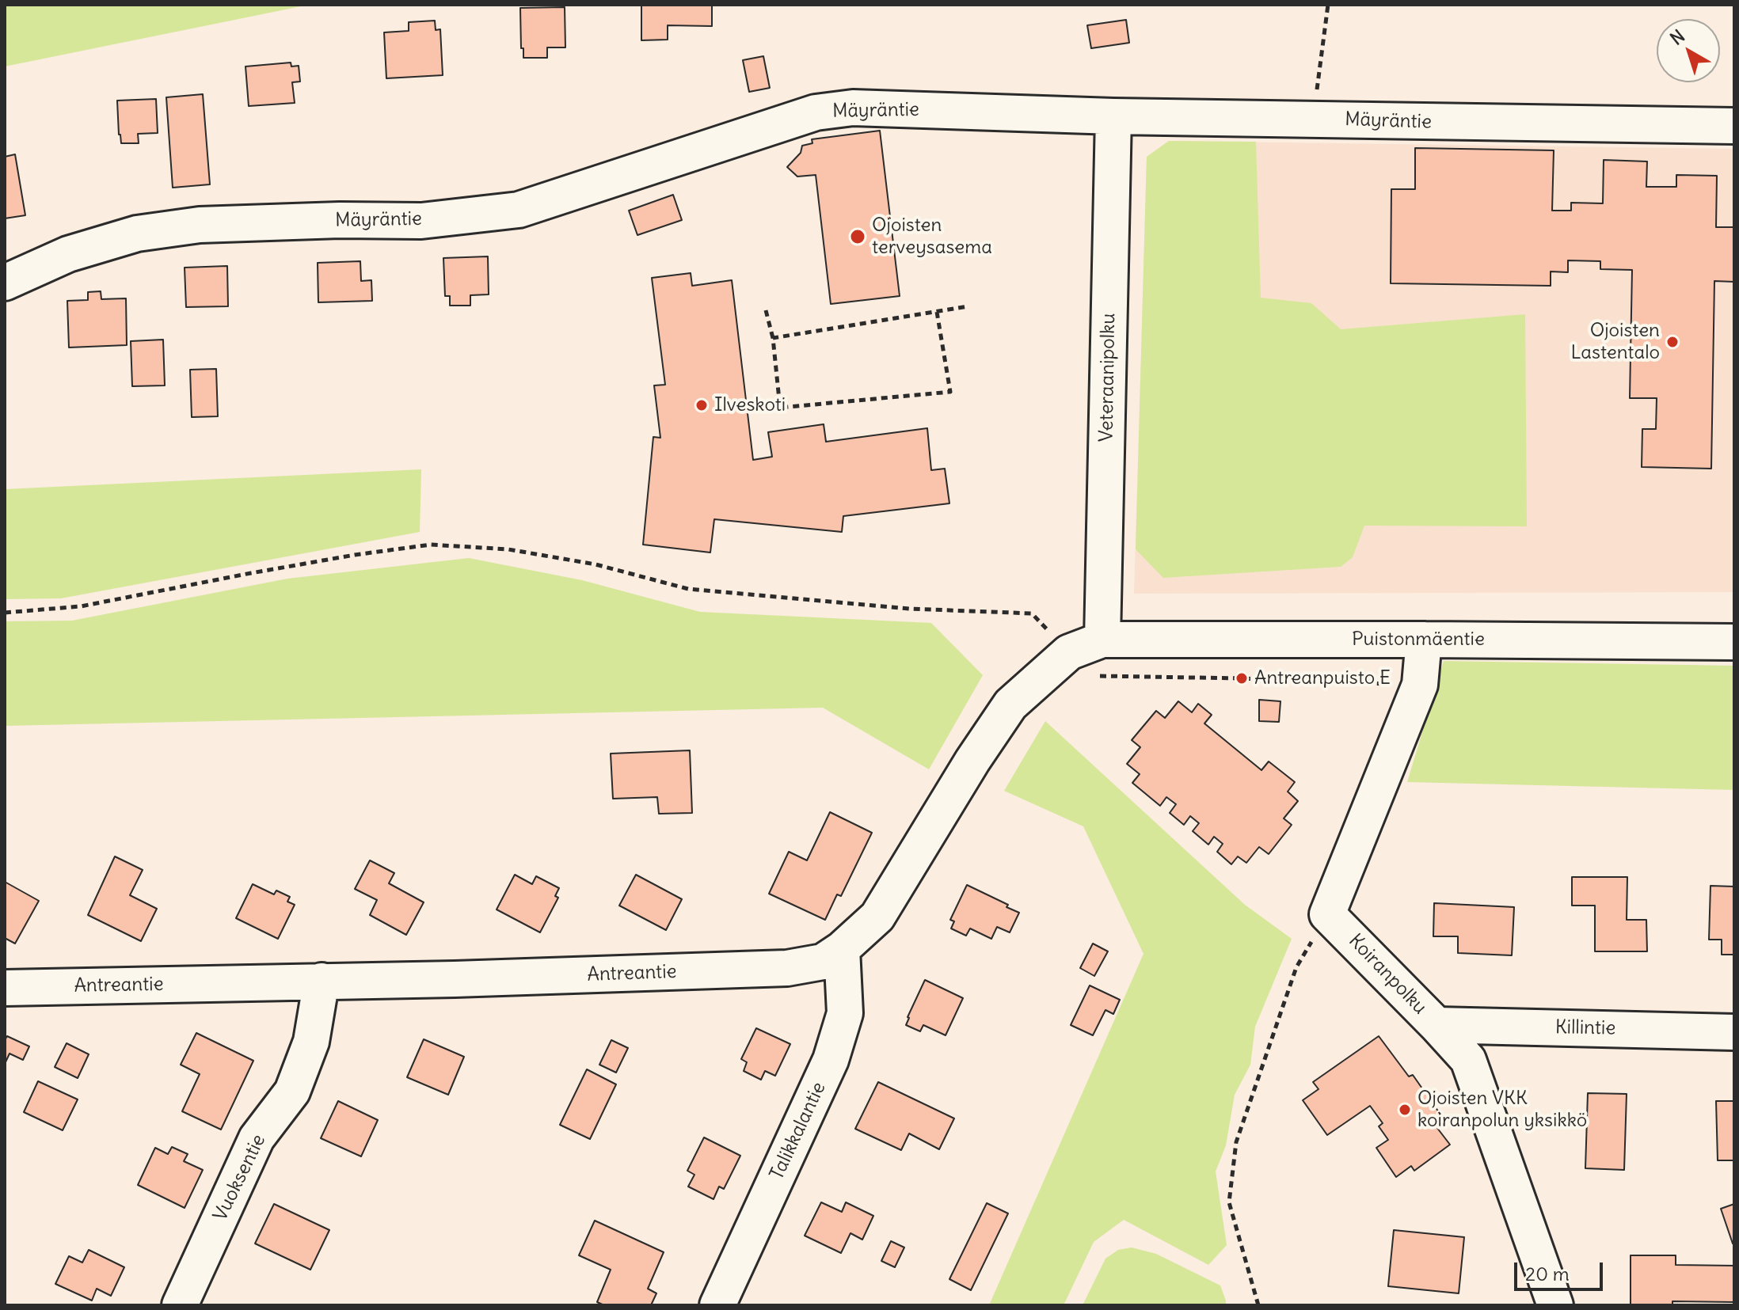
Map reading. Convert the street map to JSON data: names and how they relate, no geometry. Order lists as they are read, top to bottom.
{
  "streets": {
    "street": [
      "Mäyräntie",
      "Veteraanipolku",
      "Puistonmäentie",
      "Antreantie",
      "Koiranpolku",
      "Killintie",
      "Talikkalantie",
      "Vuoksentie"
    ]
  },
  "crossings": [
    ["Mäyräntie", "Veteraanipolku"],
    ["Veteraanipolku", "Puistonmäentie"],
    ["Veteraanipolku", "Antreantie"],
    ["Puistonmäentie", "Antreantie"],
    ["Antreantie", "Talikkalantie"],
    ["Antreantie", "Vuoksentie"],
    ["Koiranpolku", "Killintie"]
  ],
  "places": [
    "Ojoisten terveysasema",
    "Ojoisten Lastentalo",
    "Ilveskoti",
    "Antreanpuisto E",
    "Ojoisten VKK koiranpolun yksikkö"
  ],
  "scale_bar": "20 m",
  "north": "top left"
}
